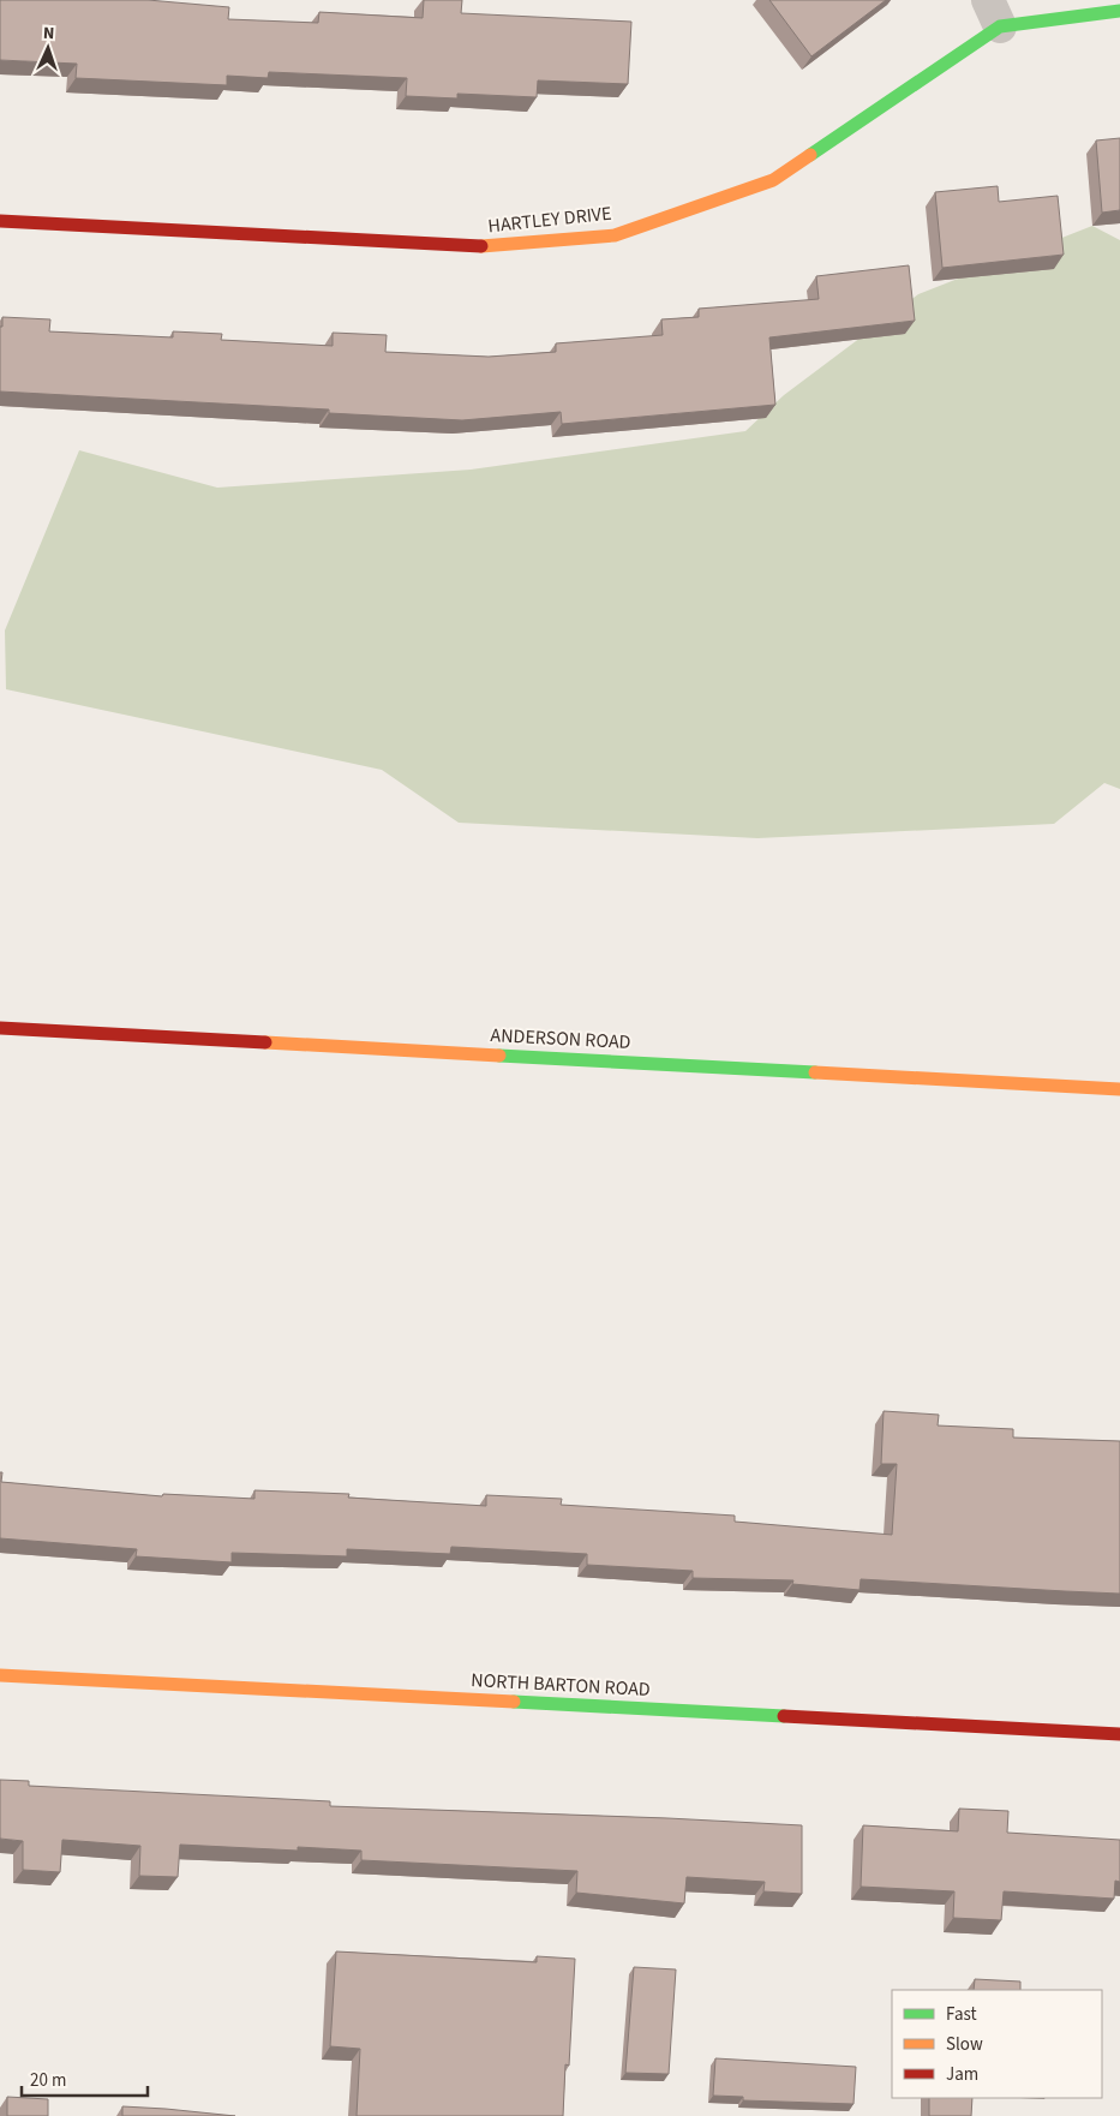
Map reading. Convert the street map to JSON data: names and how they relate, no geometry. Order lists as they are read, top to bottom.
{
  "streets": {
    "street": ["HARTLEY DRIVE", "ANDERSON ROAD", "NORTH BARTON ROAD"]
  },
  "legend": ["Fast", "Slow", "Jam"],
  "scale_bar": "20 m",
  "north": "top"
}
